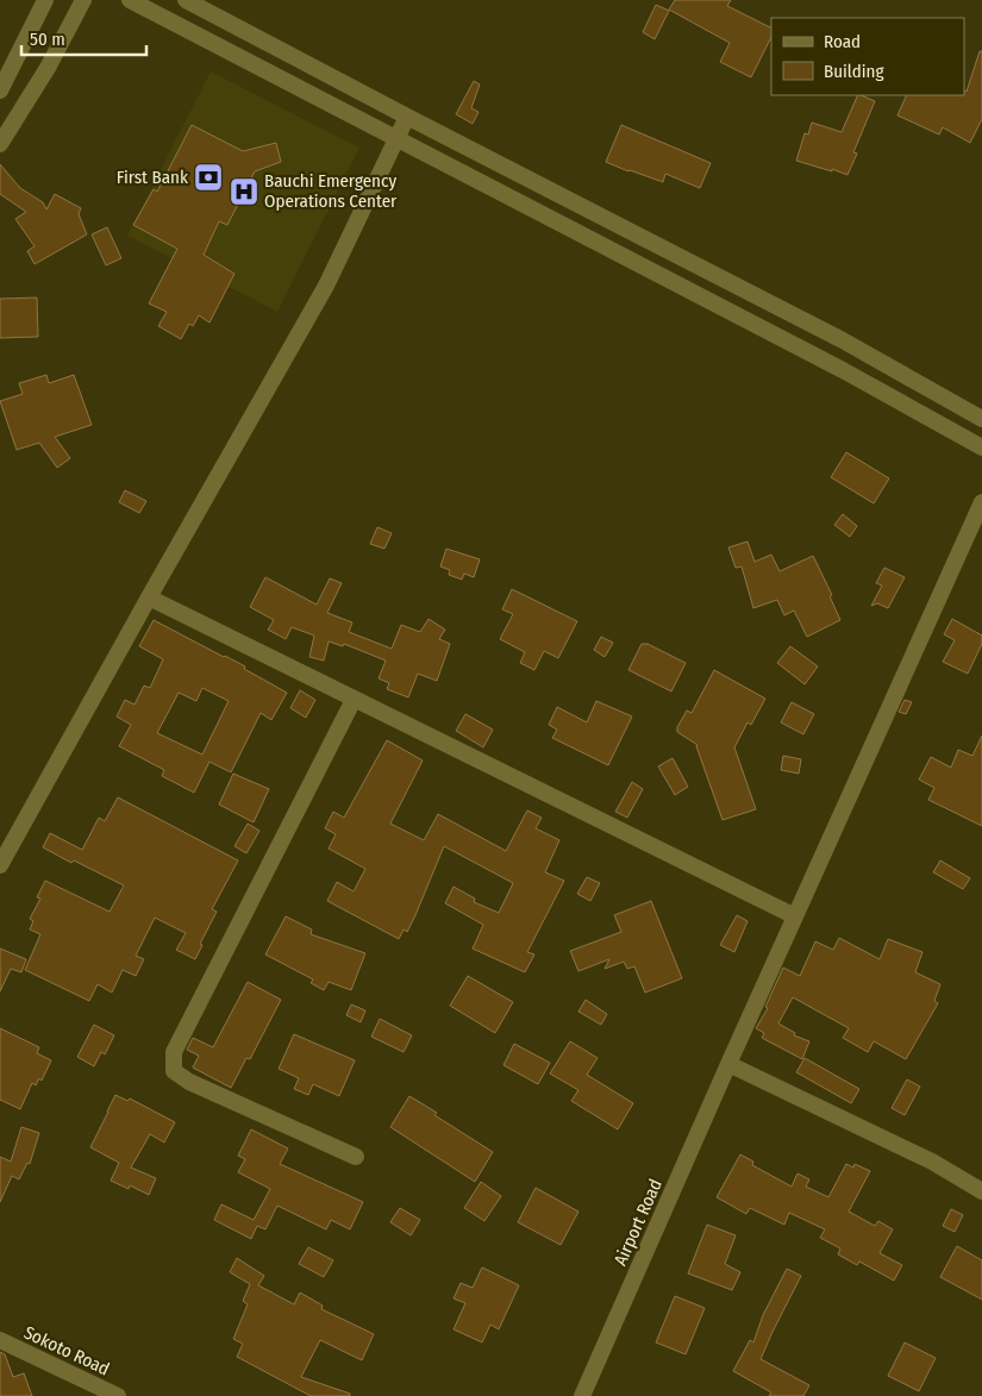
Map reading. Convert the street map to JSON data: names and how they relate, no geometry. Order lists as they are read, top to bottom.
{
  "streets": {
    "street": ["Airport Road", "Sokoto Road"]
  },
  "places": {
    "bank": ["First Bank"],
    "hospital": ["Bauchi Emergency Operations Center"]
  },
  "legend": ["Road", "Building"],
  "scale_bar": "50 m"
}
